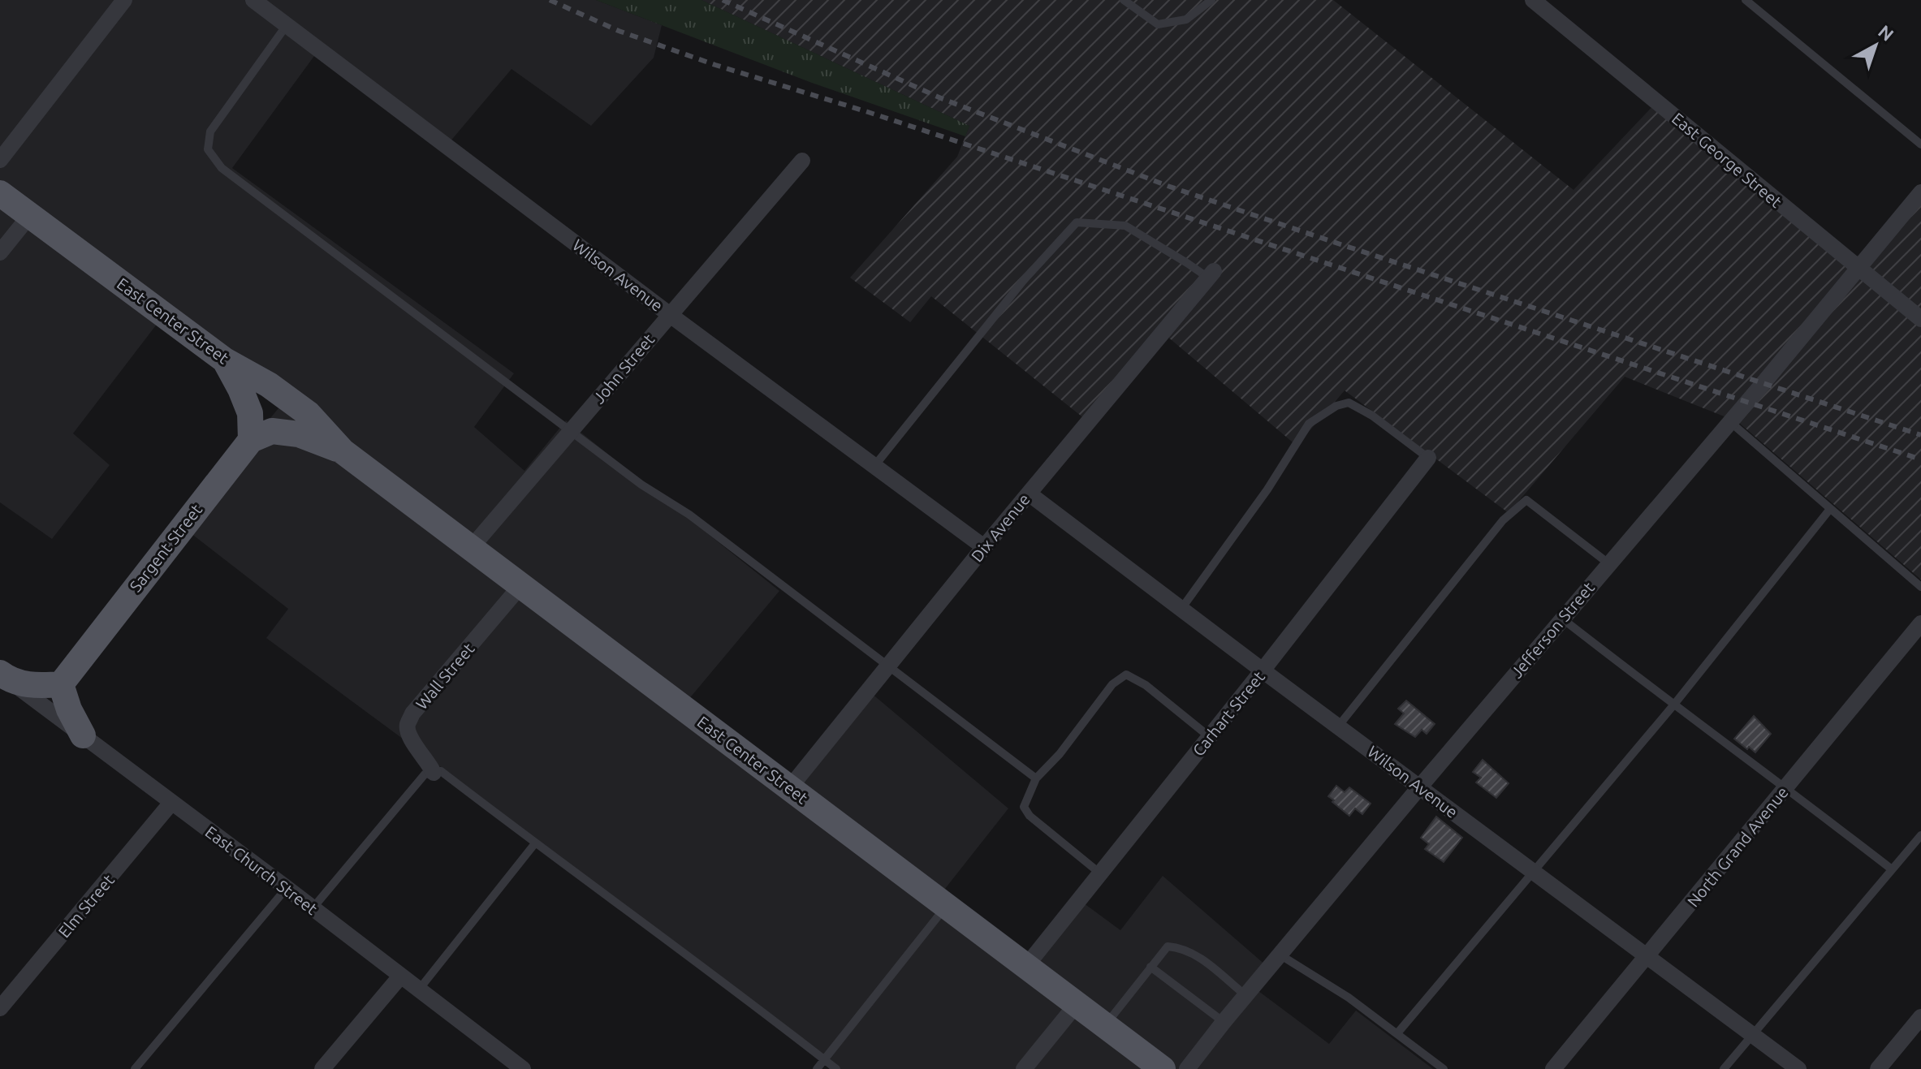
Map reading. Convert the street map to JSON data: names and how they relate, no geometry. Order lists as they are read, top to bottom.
{
  "streets": {
    "main road": ["East Center Street", "Sargent Street"],
    "street": [
      "East George Street",
      "Wilson Avenue",
      "John Street",
      "Dix Avenue",
      "Jefferson Street",
      "Wall Street",
      "Carhart Street",
      "North Grand Avenue",
      "East Church Street",
      "Elm Street"
    ]
  },
  "crossings": [
    ["East George Street", "Jefferson Street"],
    ["Wilson Avenue", "John Street"],
    ["Wilson Avenue", "Dix Avenue"],
    ["Wilson Avenue", "Jefferson Street"],
    ["Wilson Avenue", "Carhart Street"],
    ["Wilson Avenue", "North Grand Avenue"],
    ["East Center Street", "John Street"],
    ["East Center Street", "Dix Avenue"],
    ["East Center Street", "Sargent Street"],
    ["East Center Street", "Wall Street"],
    ["East Center Street", "Carhart Street"],
    ["East Church Street", "Elm Street"]
  ],
  "north": "top right"
}
